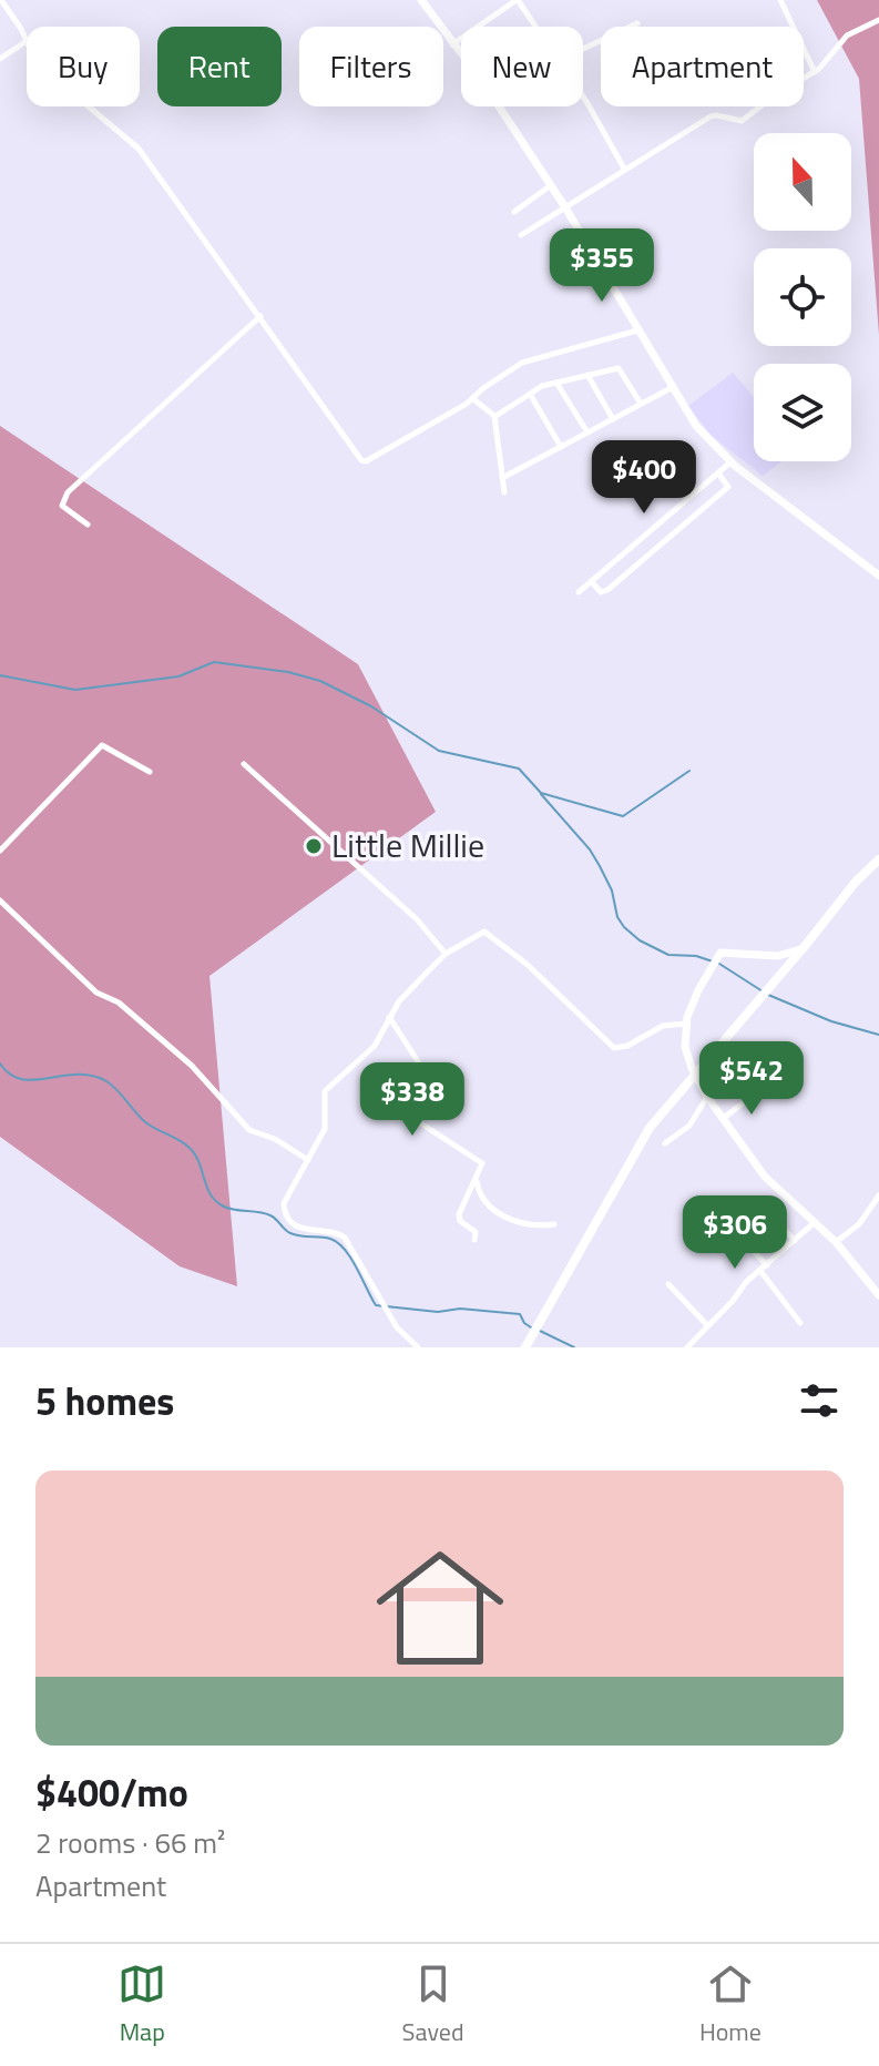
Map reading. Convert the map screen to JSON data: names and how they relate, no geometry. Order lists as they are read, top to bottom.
{
  "places": ["Little Millie"],
  "north": "top",
  "page": {
    "chip": [
      "Buy",
      "Rent",
      "Filters",
      "New",
      "Apartment"
    ],
    "price": [
      "$355",
      "$400",
      "$542",
      "$338",
      "$306"
    ],
    "heading": "5 homes",
    "list": [
      {
        "name": "$400/mo",
        "note": "2 rooms · 66 m² · Apartment"
      }
    ],
    "tabs": ["Map", "Saved", "Home"]
  }
}
